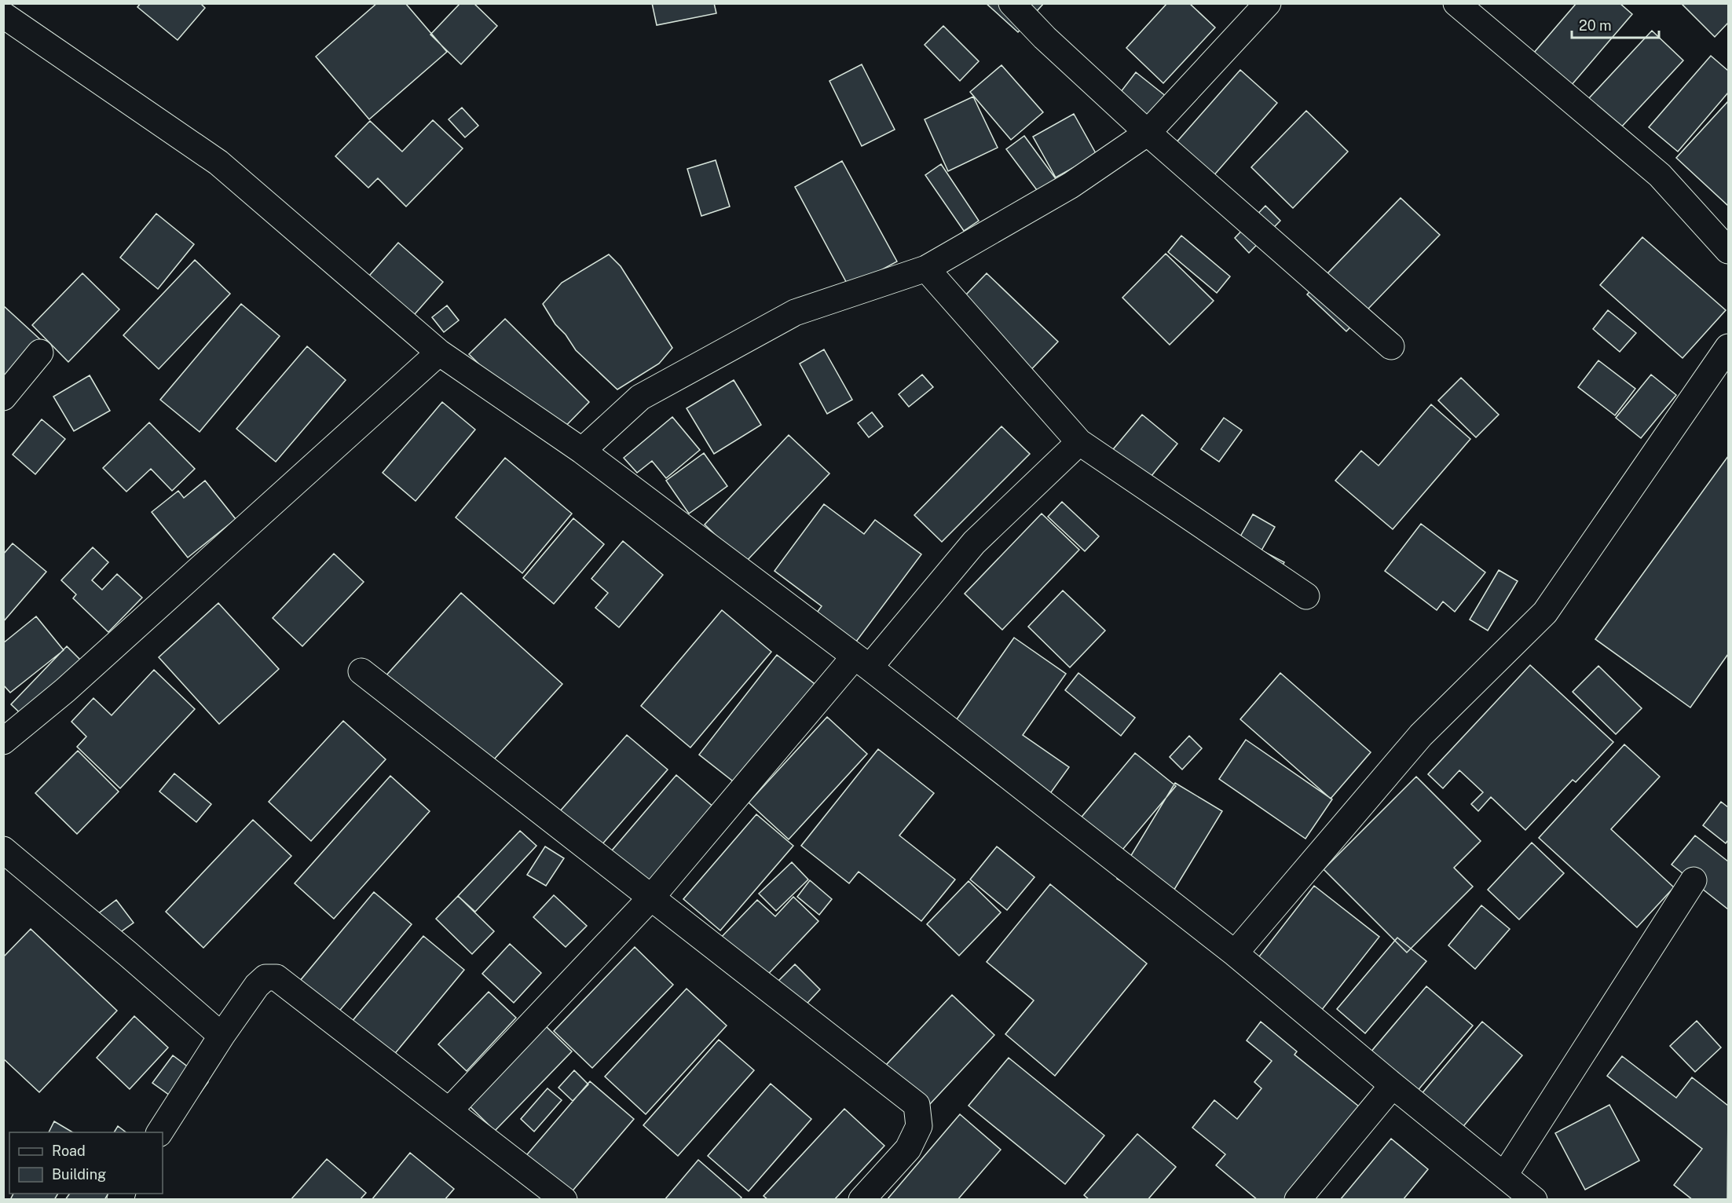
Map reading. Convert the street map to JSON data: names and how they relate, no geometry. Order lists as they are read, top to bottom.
{
  "legend": ["Road", "Building"],
  "scale_bar": "20 m"
}
